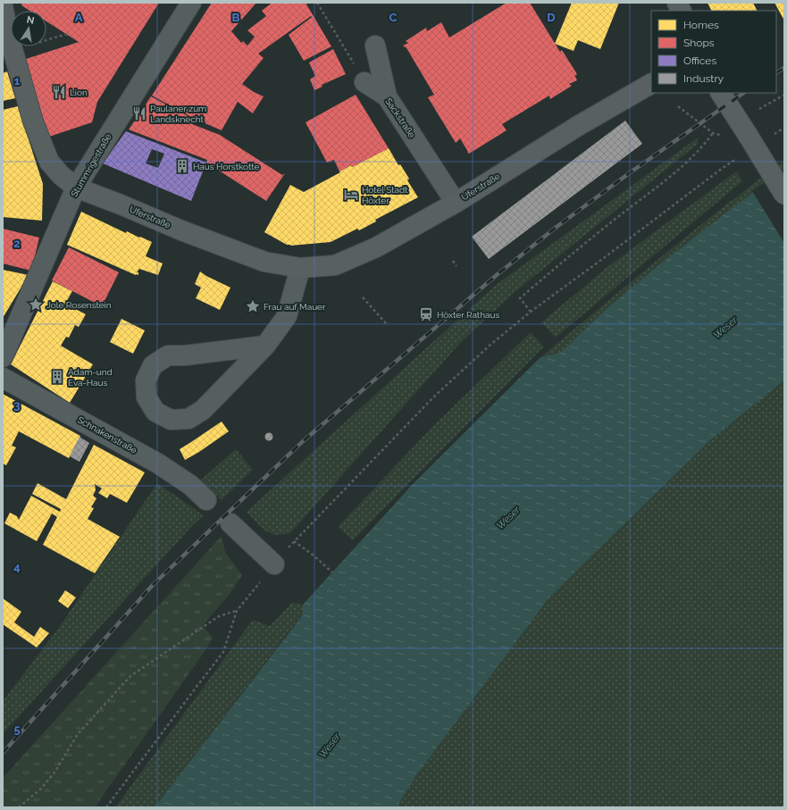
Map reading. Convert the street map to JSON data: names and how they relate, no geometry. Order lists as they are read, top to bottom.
{
  "streets": {
    "main road": ["Uferstraße"],
    "street": ["Sackstraße", "Stummrigestraße", "Schnakenstraße"]
  },
  "crossings": [
    ["Sackstraße", "Uferstraße"],
    ["Stummrigestraße", "Uferstraße"]
  ],
  "water": ["Weser"],
  "places": {
    "restaurant": ["Lion", "Paulaner zum Landsknecht"],
    "building": ["Haus Horstkotte", "Adam-und Eva-Haus"],
    "hotel": ["Hotel Stadt Höxter"],
    "place": ["Jole Rosenstein", "Frau auf Mauer"],
    "station": ["Höxter Rathaus"]
  },
  "legend": [
    "Homes",
    "Shops",
    "Offices",
    "Industry"
  ],
  "north": "top",
  "grid": {
    "columns": [
      "A",
      "B",
      "C",
      "D"
    ],
    "rows": [
      "1",
      "2",
      "3",
      "4",
      "5"
    ]
  }
}
